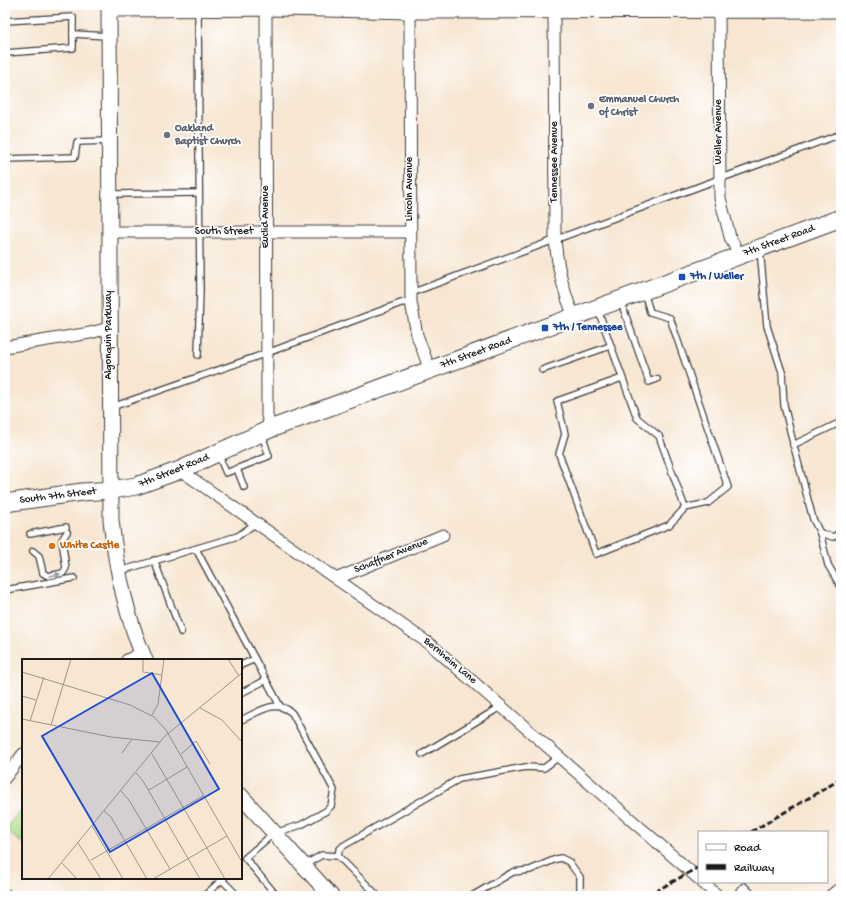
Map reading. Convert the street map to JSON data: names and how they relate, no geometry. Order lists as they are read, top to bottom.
{
  "streets": {
    "main road": ["7th Street Road", "Algonquin Parkway", "South 7th Street"],
    "street": [
      "Weller Avenue",
      "Tennessee Avenue",
      "Lincoln Avenue",
      "Euclid Avenue",
      "South Street",
      "Schaffner Avenue",
      "Bernheim Lane"
    ]
  },
  "crossings": [
    ["Weller Avenue", "7th Street Road"],
    ["Tennessee Avenue", "7th Street Road"],
    ["Lincoln Avenue", "South Street"],
    ["Lincoln Avenue", "7th Street Road"],
    ["Euclid Avenue", "South Street"],
    ["Euclid Avenue", "7th Street Road"],
    ["South Street", "Algonquin Parkway"],
    ["7th Street Road", "Algonquin Parkway"],
    ["7th Street Road", "South 7th Street"],
    ["7th Street Road", "Bernheim Lane"],
    ["Algonquin Parkway", "South 7th Street"],
    ["Schaffner Avenue", "Bernheim Lane"]
  ],
  "places": {
    "other": ["Emmanuel Church of Christ", "Oakland Baptist Church", "White Castle"],
    "transit": ["7th / Weller", "7th / Tennessee"]
  },
  "legend": ["Road", "Railway"]
}
